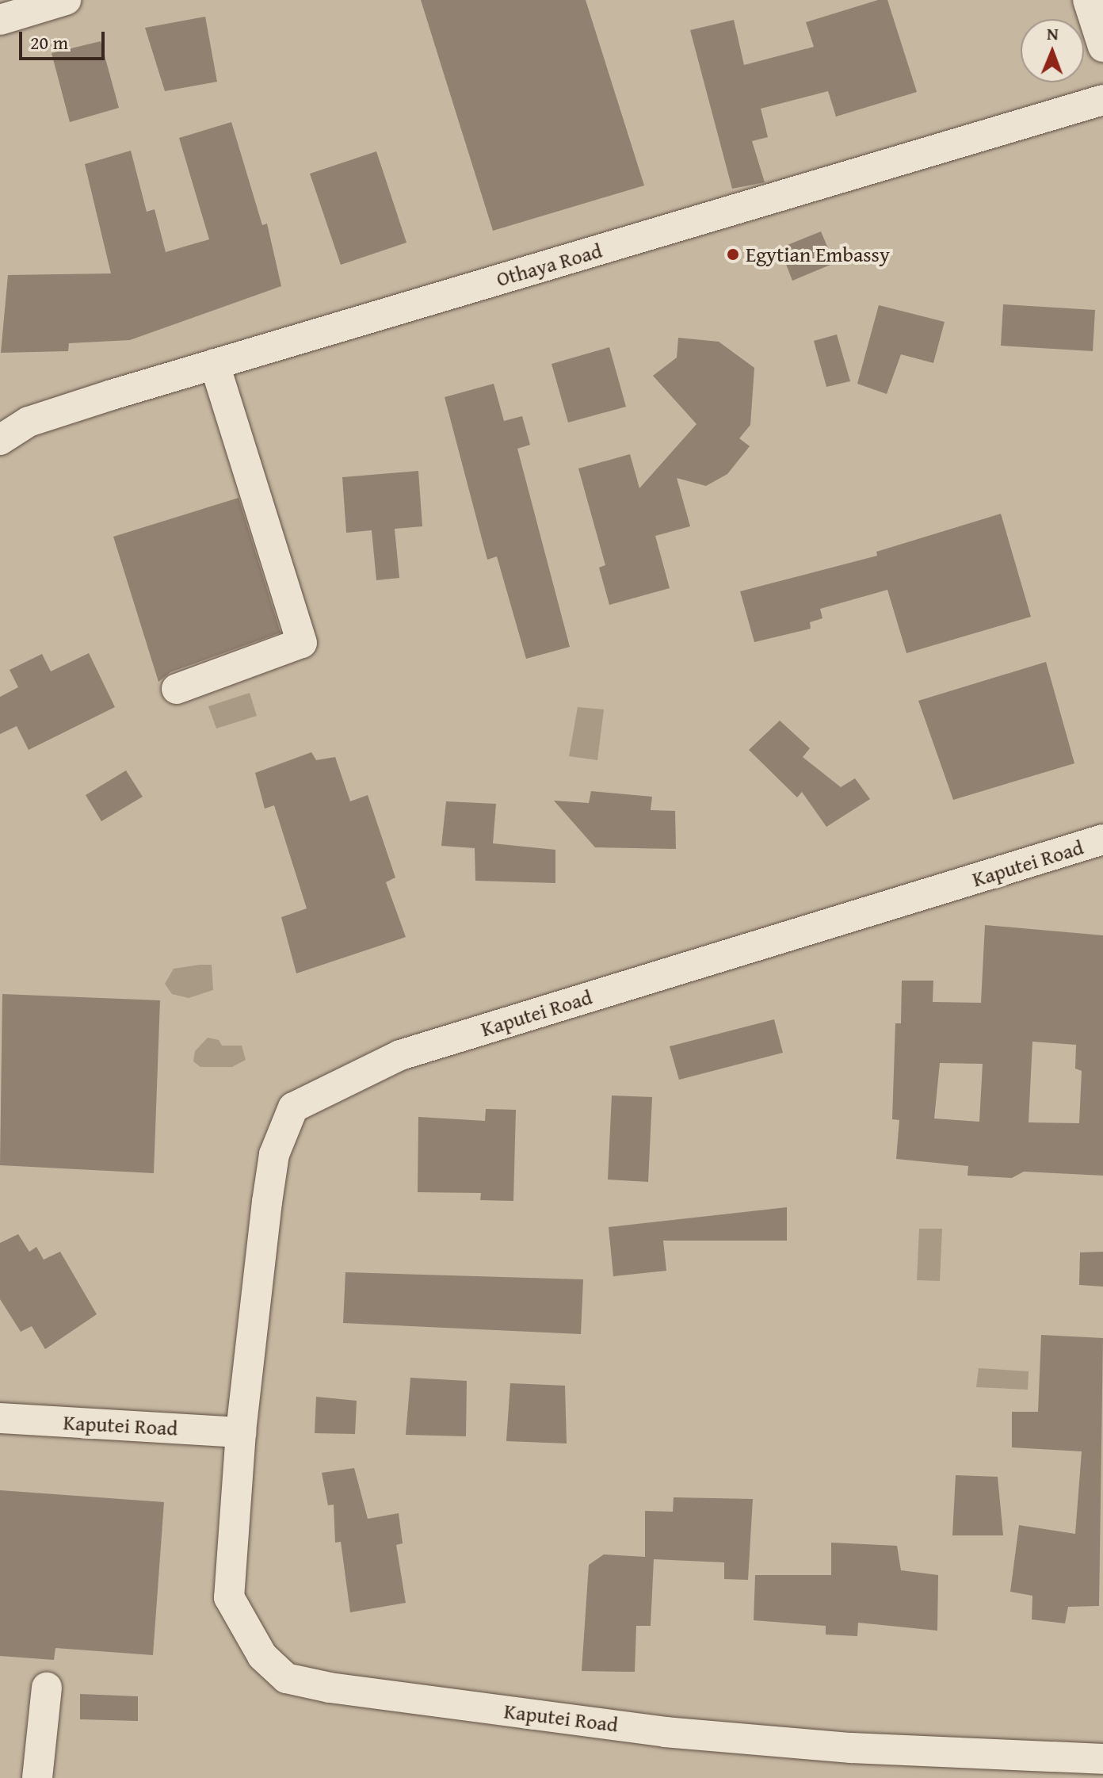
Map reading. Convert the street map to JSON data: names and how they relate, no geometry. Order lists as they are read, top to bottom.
{
  "streets": {
    "street": ["Othaya Road", "Kaputei Road"]
  },
  "places": ["Egytian Embassy"],
  "scale_bar": "20 m",
  "north": "top"
}
